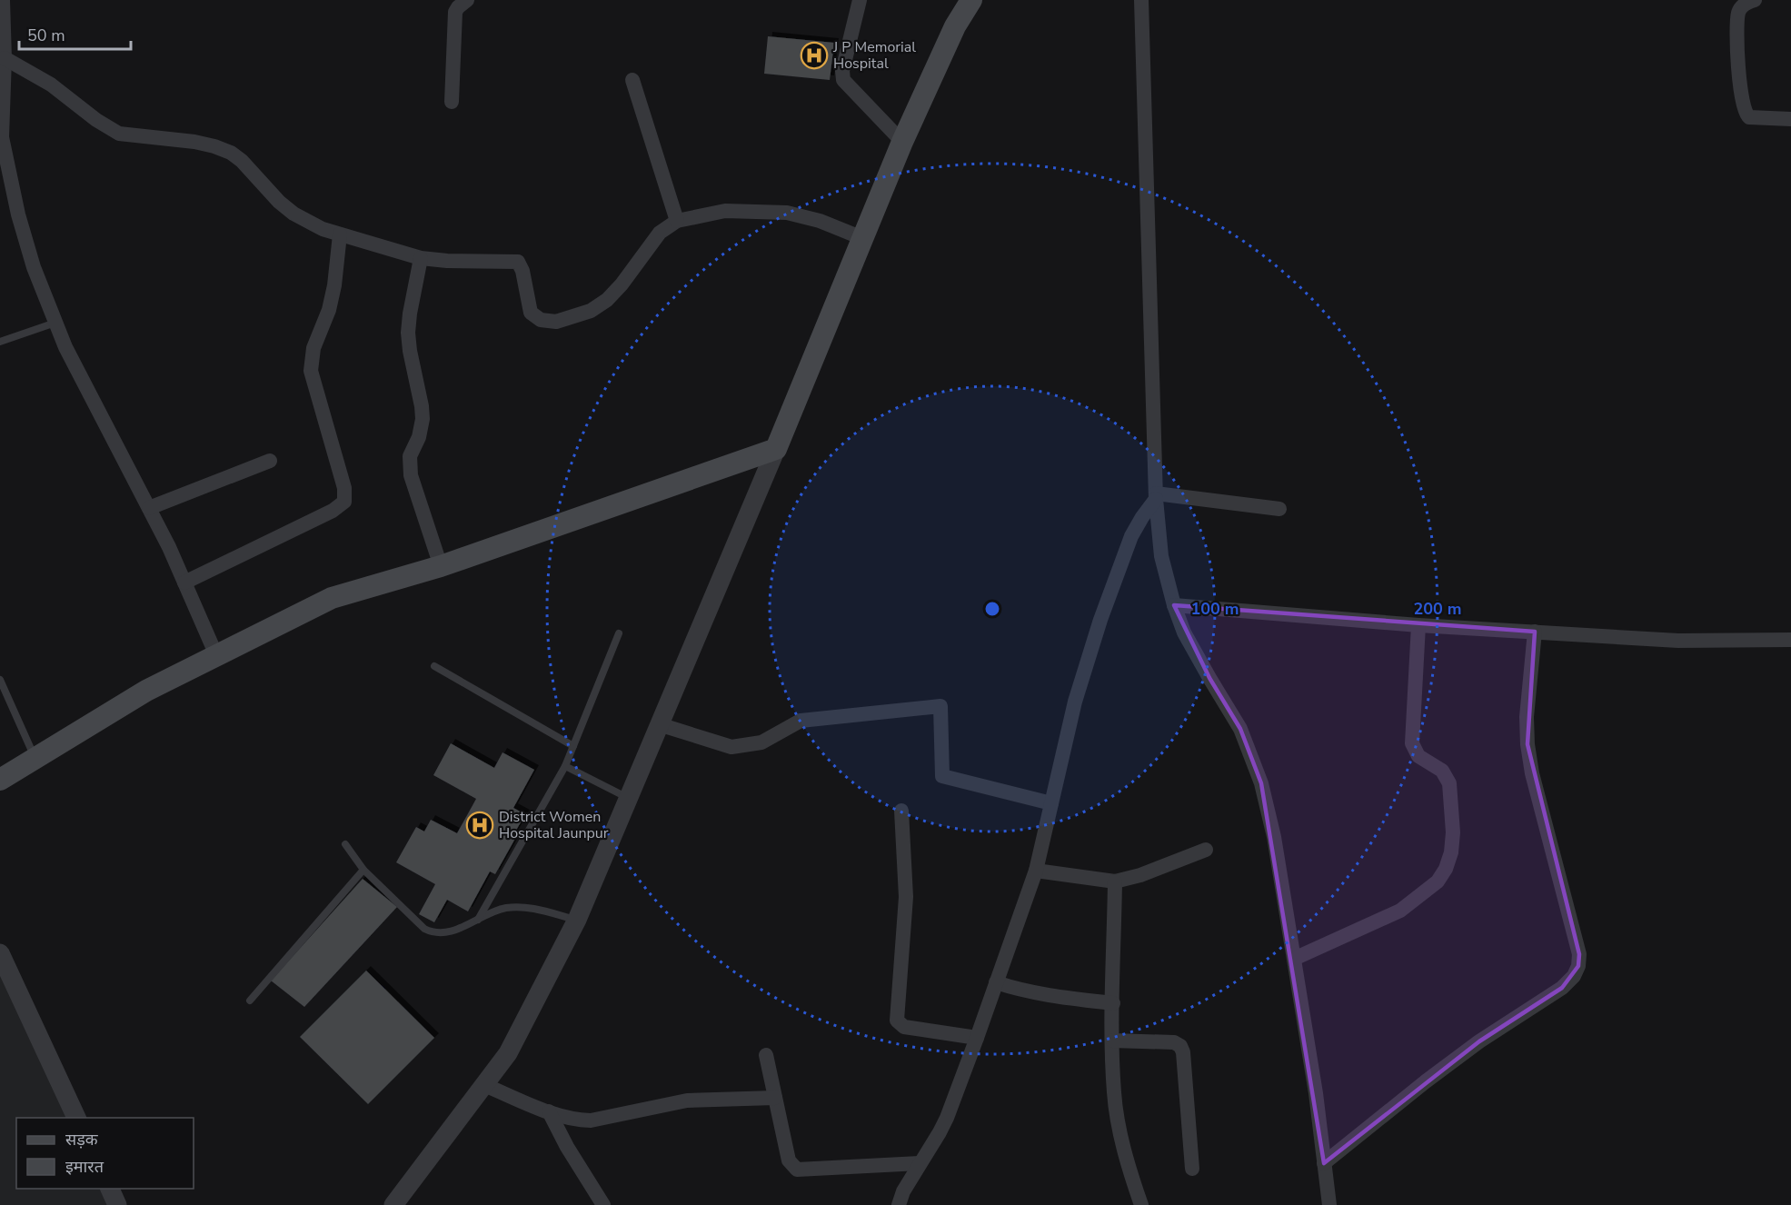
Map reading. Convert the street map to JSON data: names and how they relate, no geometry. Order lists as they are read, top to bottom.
{
  "places": {
    "hospital": ["J P Memorial Hospital", "District Women Hospital Jaunpur"]
  },
  "legend": ["सड़क", "इमारत"],
  "scale_bar": "50 m",
  "rings": ["100 m", "200 m"]
}
